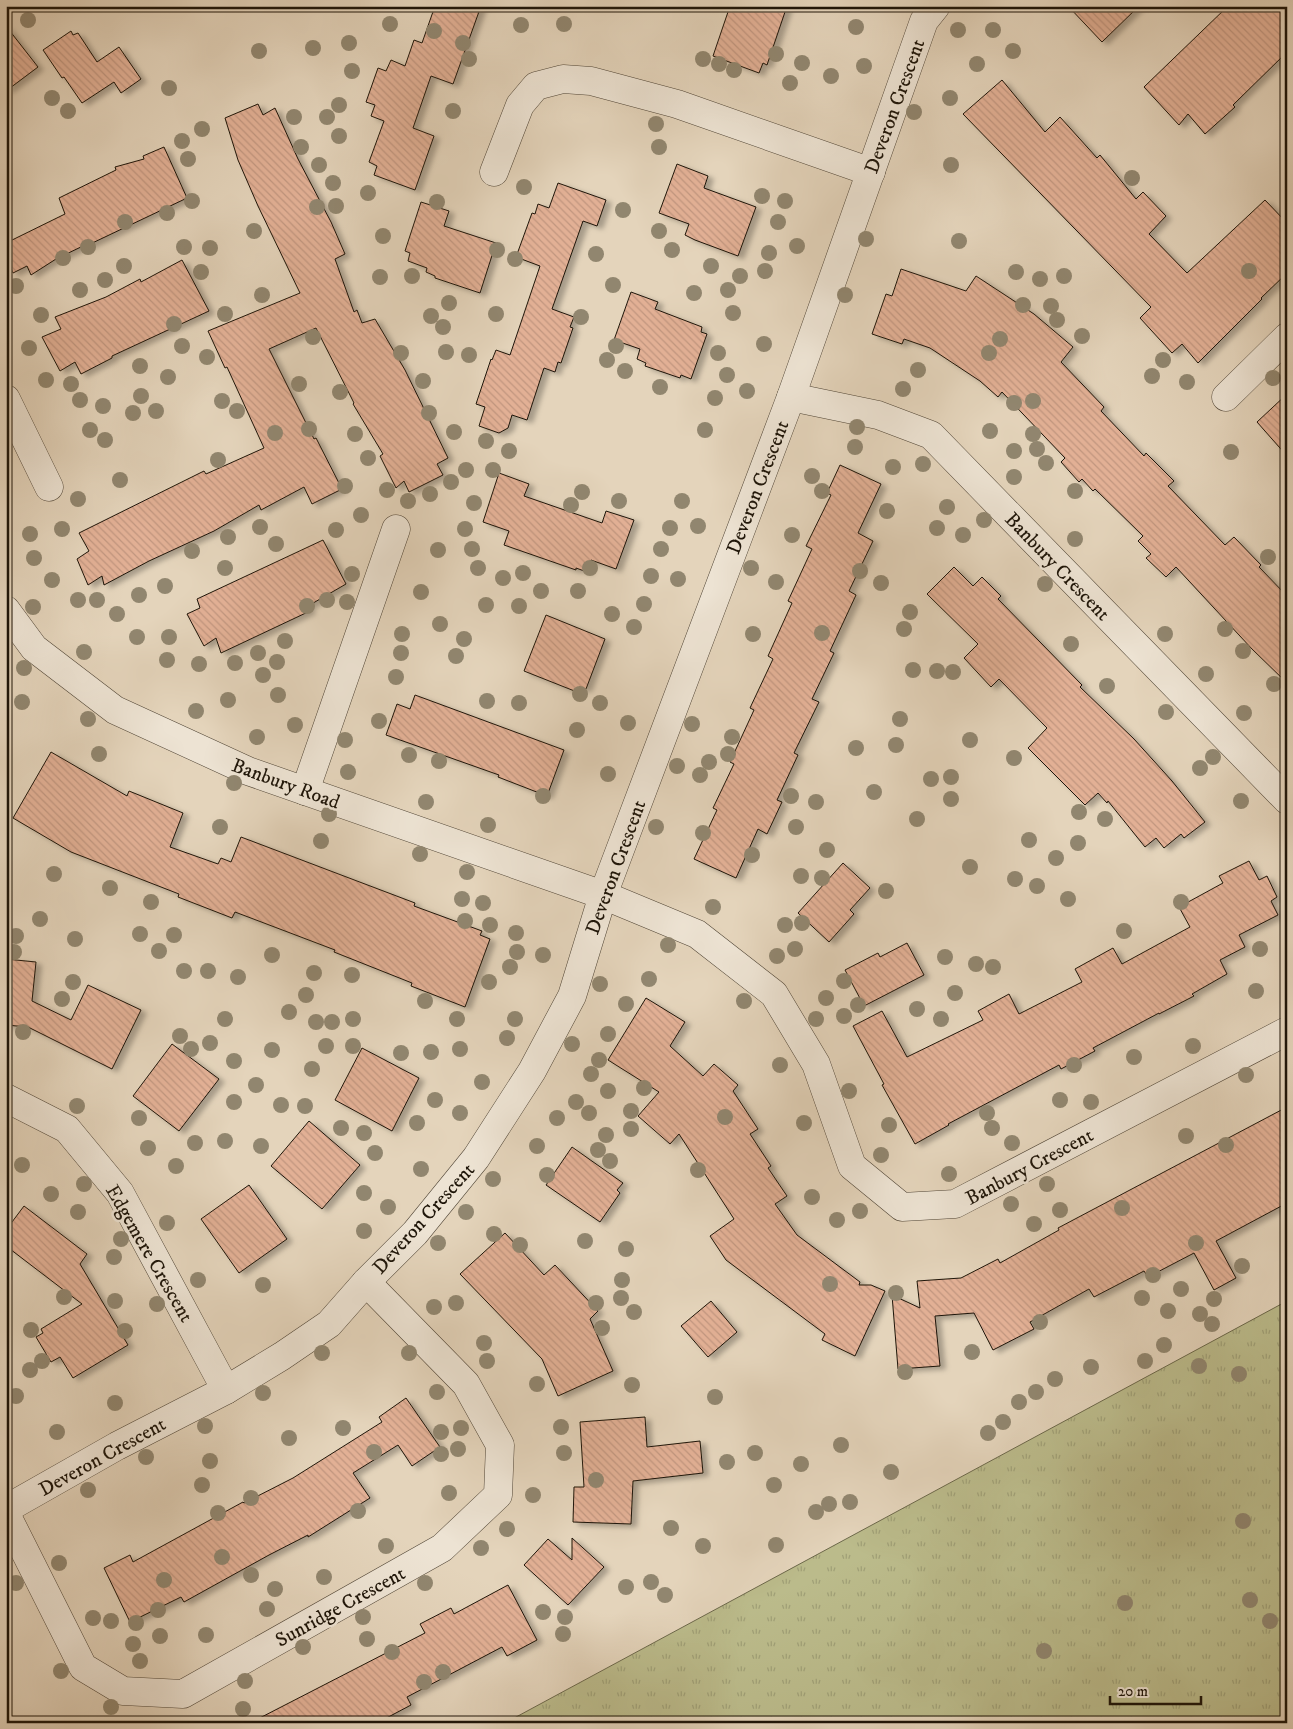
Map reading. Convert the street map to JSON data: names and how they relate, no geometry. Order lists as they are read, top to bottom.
{
  "streets": {
    "street": [
      "Deveron Crescent",
      "Banbury Crescent",
      "Banbury Road",
      "Edgemere Crescent",
      "Sunridge Crescent"
    ]
  },
  "crossings": [
    ["Deveron Crescent", "Banbury Crescent"],
    ["Deveron Crescent", "Banbury Road"],
    ["Deveron Crescent", "Edgemere Crescent"],
    ["Deveron Crescent", "Sunridge Crescent"],
    ["Banbury Crescent", "Banbury Road"]
  ],
  "scale_bar": "20 m"
}
